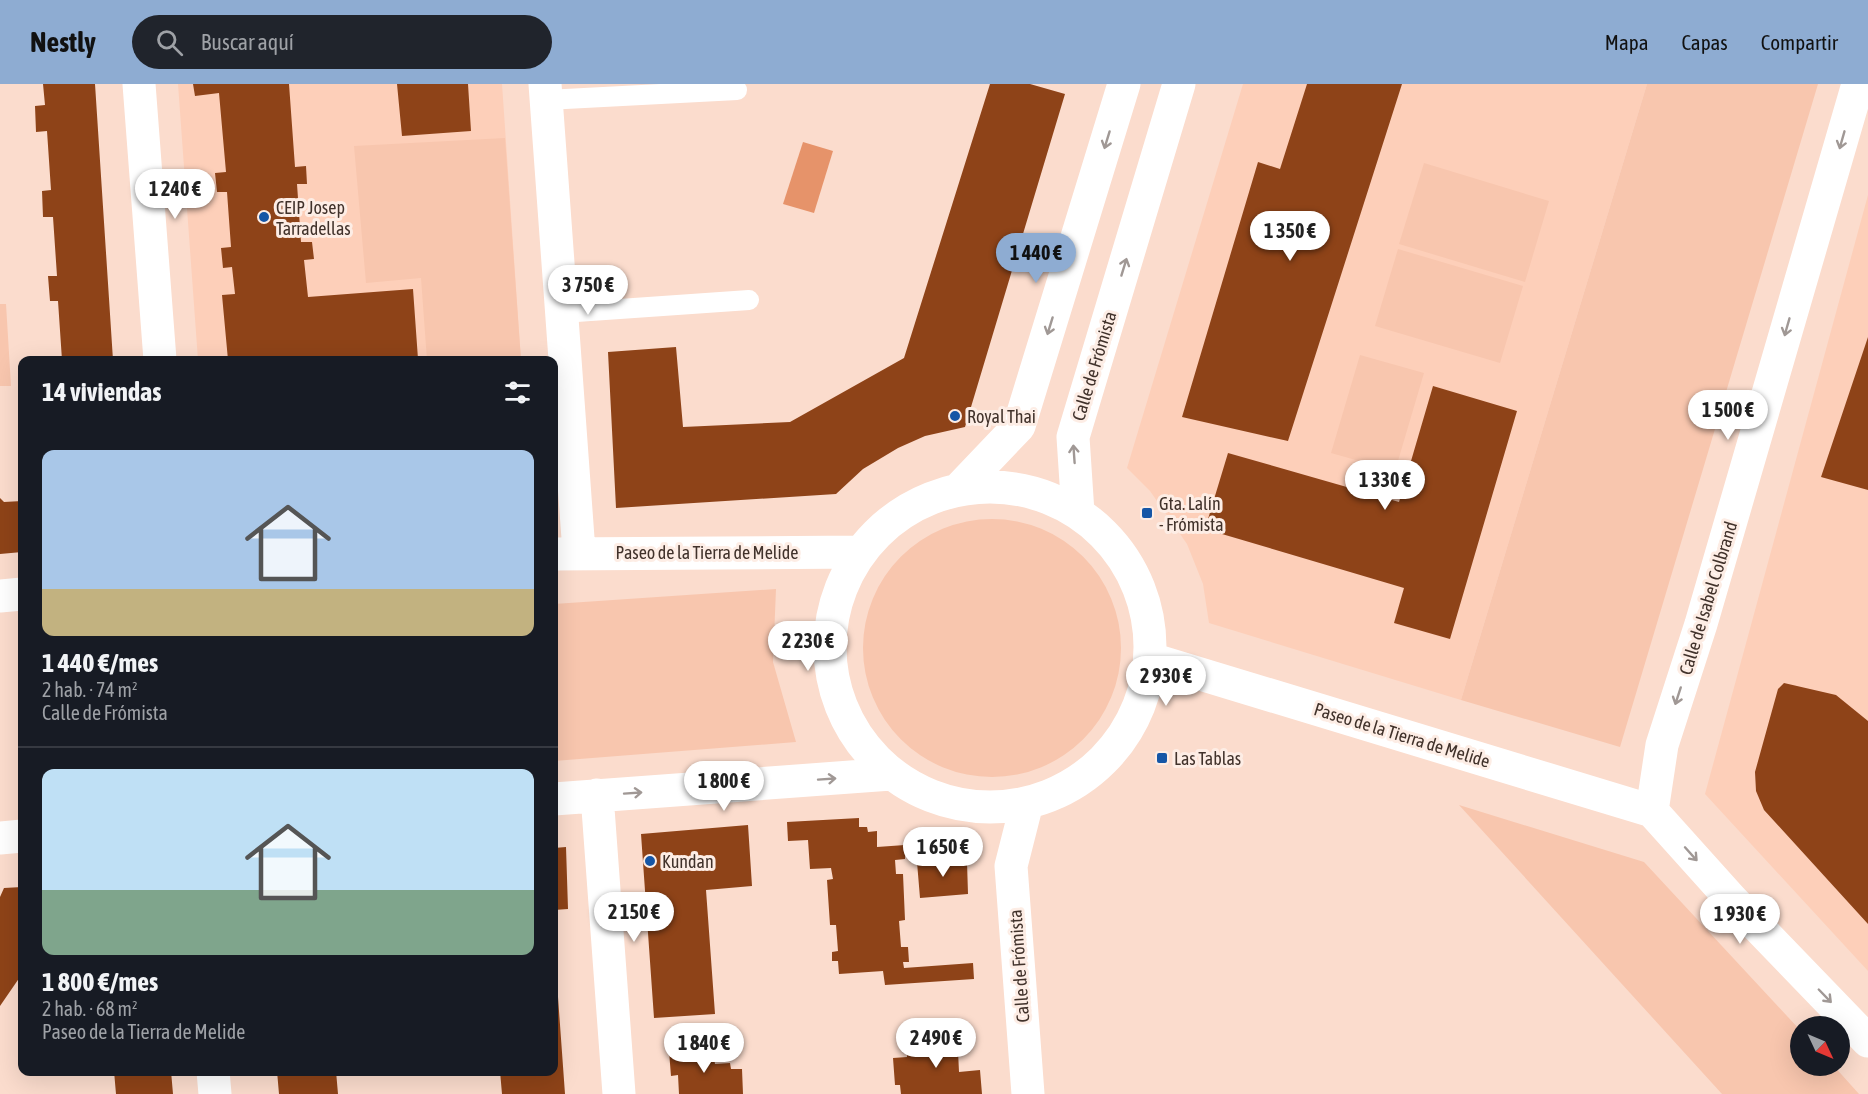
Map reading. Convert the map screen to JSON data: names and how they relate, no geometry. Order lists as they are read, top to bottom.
{
  "streets": {
    "street": ["Calle de Frómista", "Paseo de la Tierra de Melide", "Calle de Isabel Colbrand"]
  },
  "crossings": [
    ["Paseo de la Tierra de Melide", "Calle de Isabel Colbrand"]
  ],
  "one_way": ["Calle de Isabel Colbrand"],
  "places": {
    "other": ["CEIP Josep Tarradellas", "Royal Thai", "Kundan"],
    "transit": ["Gta. Lalín - Frómista", "Las Tablas"]
  },
  "north": "bottom right",
  "page": {
    "header": "Nestly",
    "search": "Buscar aquí",
    "nav": ["Mapa", "Capas", "Compartir"],
    "price": [
      "1 240 €",
      "1 350 €",
      "1 440 €",
      "3 750 €",
      "1 500 €",
      "1 330 €",
      "2 230 €",
      "2 930 €",
      "1 800 €",
      "1 650 €",
      "2 150 €",
      "1 930 €",
      "2 490 €",
      "1 840 €"
    ],
    "heading": "14 viviendas",
    "list": [
      {
        "name": "1 440 €/mes",
        "note": "2 hab. · 74 m² · Calle de Frómista"
      },
      {
        "name": "1 800 €/mes",
        "note": "2 hab. · 68 m² · Paseo de la Tierra de Melide"
      }
    ]
  }
}
